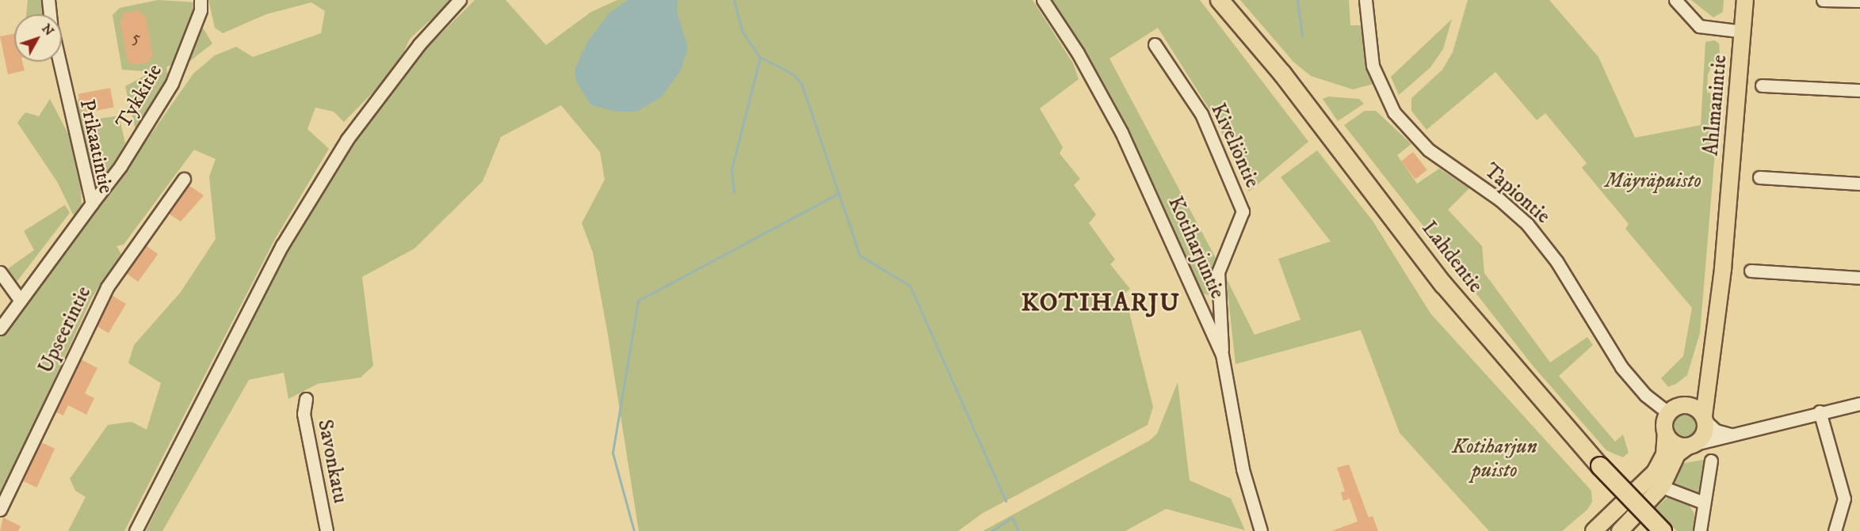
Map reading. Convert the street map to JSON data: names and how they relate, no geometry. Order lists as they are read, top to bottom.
{
  "streets": {
    "highway": ["Lahdentie"],
    "main road": ["Ahlmanintie"],
    "street": [
      "Tykkitie",
      "Kiveliöntie",
      "Prikaatintie",
      "Tapiontie",
      "Kotiharjuntie",
      "Upseerintie",
      "Savonkatu"
    ]
  },
  "crossings": [
    ["Tykkitie", "Prikaatintie"],
    ["Ahlmanintie", "Tapiontie"],
    ["Kiveliöntie", "Kotiharjuntie"]
  ],
  "districts": ["KOTIHARJU"],
  "parks": ["Mäyräpuisto", "Kotiharjun puisto"],
  "house_numbers": ["5"],
  "north": "top right"
}
